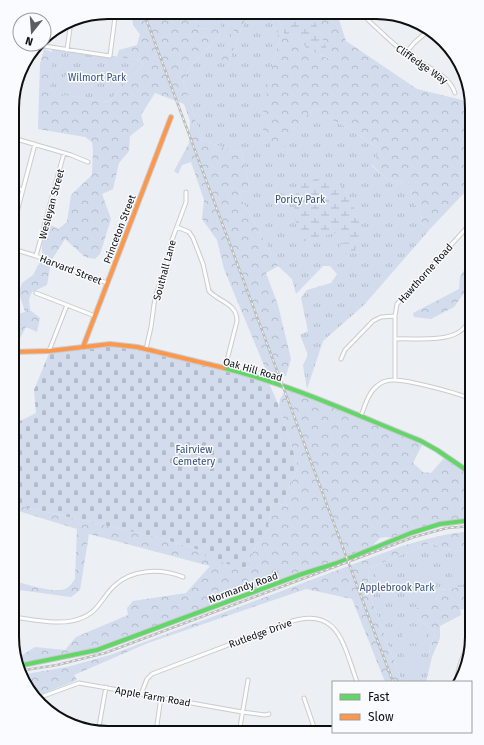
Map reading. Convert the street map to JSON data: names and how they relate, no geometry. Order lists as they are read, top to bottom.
{
  "streets": {
    "street": [
      "Cliffedge Way",
      "Wesleyan Street",
      "Princeton Street",
      "Harvard Street",
      "Southall Lane",
      "Hawthorne Road",
      "Oak Hill Road",
      "Normandy Road",
      "Rutledge Drive",
      "Apple Farm Road"
    ]
  },
  "crossings": [
    ["Wesleyan Street", "Harvard Street"],
    ["Princeton Street", "Harvard Street"],
    ["Princeton Street", "Oak Hill Road"],
    ["Southall Lane", "Oak Hill Road"],
    ["Rutledge Drive", "Apple Farm Road"]
  ],
  "parks": [
    "Wilmort Park",
    "Poricy Park",
    "Fairview Cemetery",
    "Applebrook Park"
  ],
  "legend": ["Fast", "Slow"],
  "north": "bottom"
}
